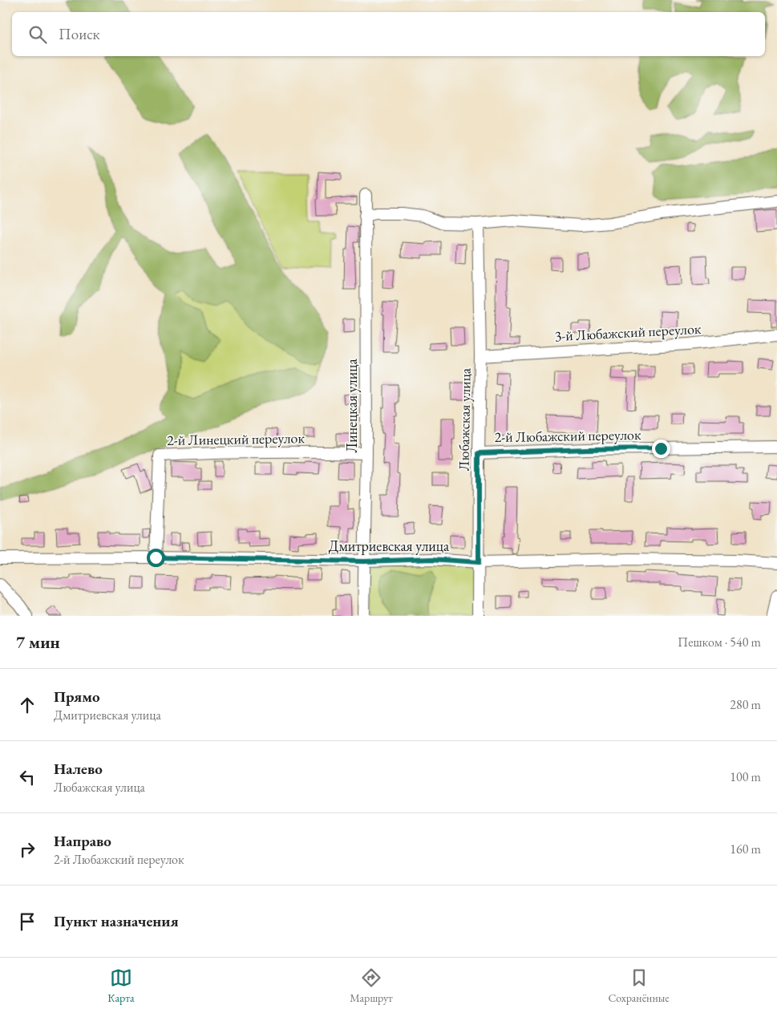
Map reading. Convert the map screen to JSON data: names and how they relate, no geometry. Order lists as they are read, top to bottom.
{
  "streets": {
    "street": [
      "3-й Любажский переулок",
      "Линецкая улица",
      "Любажская улица",
      "2-й Любажский переулок",
      "2-й Линецкий переулок",
      "Дмитриевская улица"
    ]
  },
  "crossings": [
    ["3-й Любажский переулок", "Любажская улица"],
    ["Линецкая улица", "2-й Линецкий переулок"],
    ["Линецкая улица", "Дмитриевская улица"],
    ["Любажская улица", "2-й Любажский переулок"],
    ["Любажская улица", "Дмитриевская улица"],
    ["2-й Линецкий переулок", "Дмитриевская улица"]
  ],
  "page": {
    "search": "Поиск",
    "heading": ["7 мин", "Пешком · 540 m"],
    "list": [
      ["Прямо", "Дмитриевская улица", "280 m"],
      ["Налево", "Любажская улица", "100 m"],
      ["Направо", "2-й Любажский переулок", "160 m"],
      "Пункт назначения"
    ],
    "nav": ["Карта", "Маршрут", "Сохранённые"]
  }
}
